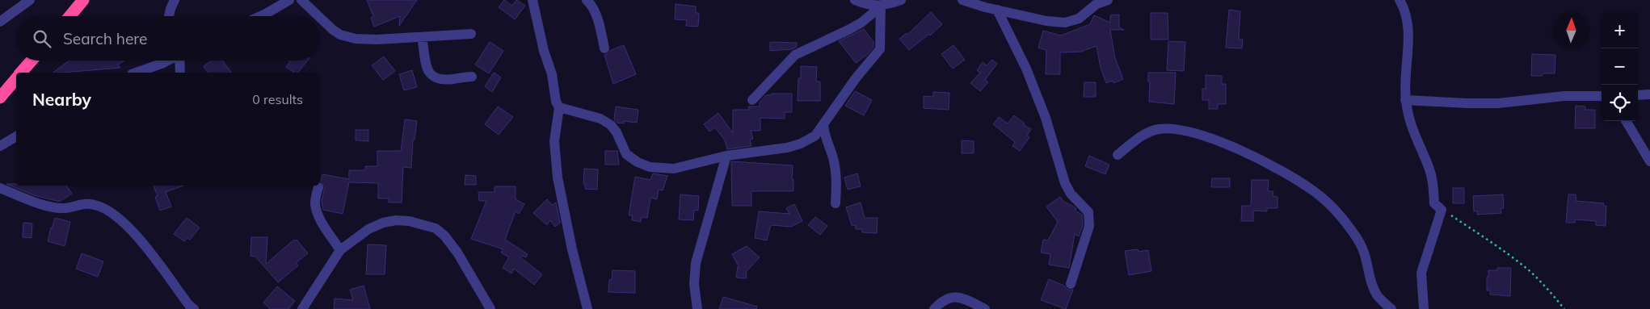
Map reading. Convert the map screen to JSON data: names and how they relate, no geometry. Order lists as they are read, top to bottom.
{
  "north": "top",
  "page": {
    "map_buttons": ["+", "−"],
    "search": "Search here",
    "heading": ["Nearby", "0 results"]
  }
}
